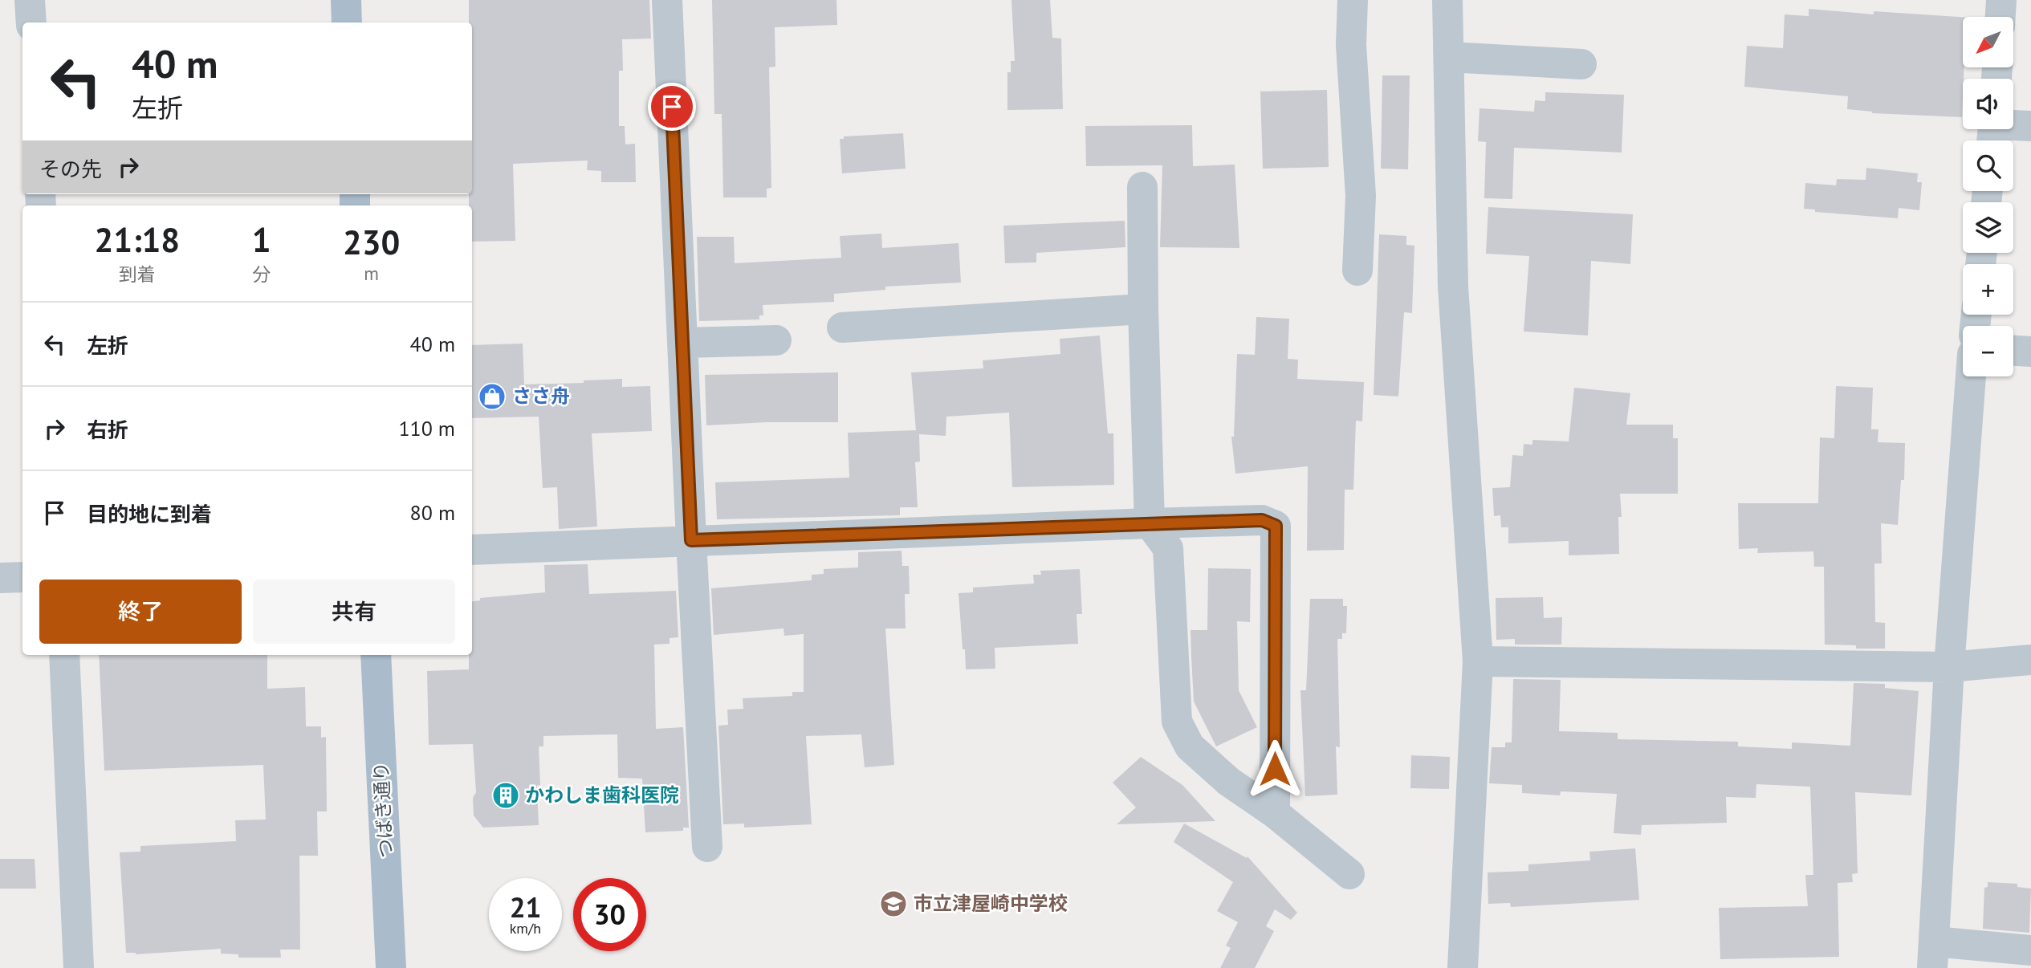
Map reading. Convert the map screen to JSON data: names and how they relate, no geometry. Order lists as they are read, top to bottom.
{
  "streets": {
    "main road": ["つばき通り"]
  },
  "places": {
    "shop": ["ささ舟"],
    "building": ["かわしま歯科医院"],
    "school or university": ["市立津屋崎中学校"]
  },
  "north": "bottom left",
  "page": {
    "map_buttons": ["+", "−"],
    "turn": ["40 m", "左折"],
    "then": "その先",
    "eta": [
      "21:18",
      "到着",
      "1",
      "分",
      "230",
      "m"
    ],
    "list": [
      {
        "name": "左折",
        "value": "40 m"
      },
      {
        "name": "右折",
        "value": "110 m"
      },
      {
        "name": "目的地に到着",
        "value": "80 m"
      }
    ],
    "buttons": ["終了", "共有"],
    "speed": "21 km/h",
    "limit": "30"
  }
}
